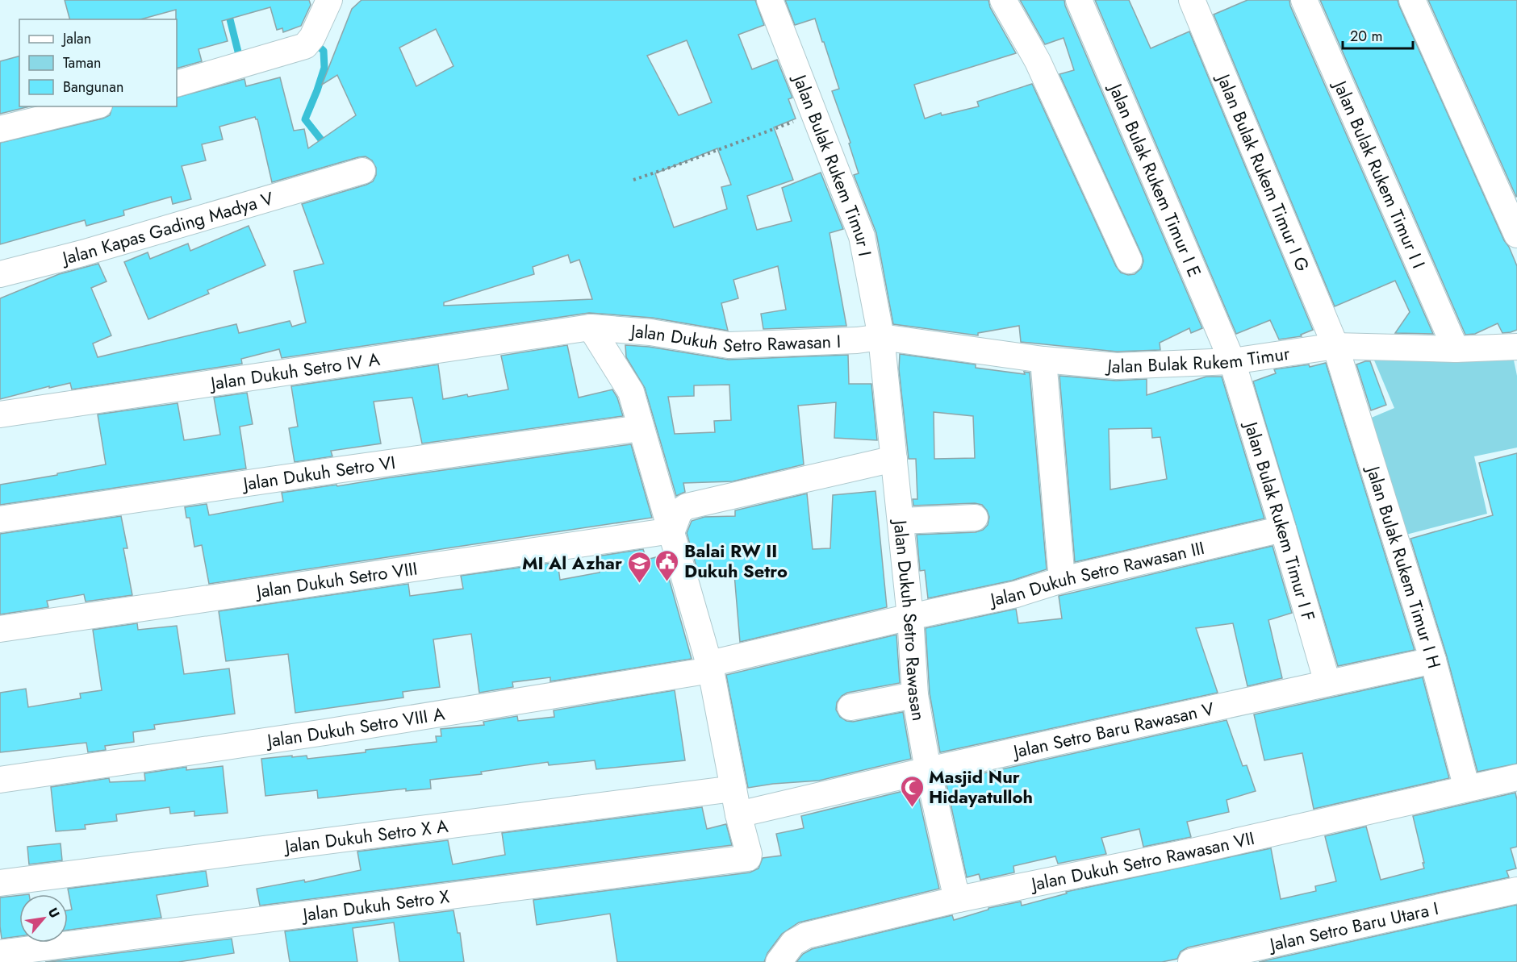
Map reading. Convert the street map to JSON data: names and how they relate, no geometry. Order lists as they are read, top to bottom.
{
  "streets": {
    "street": [
      "Jalan Bulak Rukem Timur I",
      "Jalan Bulak Rukem Timur I G",
      "Jalan Bulak Rukem Timur I I",
      "Jalan Bulak Rukem Timur I E",
      "Jalan Kapas Gading Madya V",
      "Jalan Dukuh Setro Rawasan I",
      "Jalan Bulak Rukem Timur",
      "Jalan Dukuh Setro IV A",
      "Jalan Dukuh Setro VI",
      "Jalan Bulak Rukem Timur I F",
      "Jalan Bulak Rukem Timur I H",
      "Jalan Dukuh Setro Rawasan III",
      "Jalan Dukuh Setro VIII",
      "Jalan Dukuh Setro Rawasan",
      "Jalan Dukuh Setro VIII A",
      "Jalan Setro Baru Rawasan V",
      "Jalan Dukuh Setro X A",
      "Jalan Dukuh Setro Rawasan VII",
      "Jalan Dukuh Setro X",
      "Jalan Setro Baru Utara I"
    ]
  },
  "crossings": [
    ["Jalan Bulak Rukem Timur I", "Jalan Dukuh Setro Rawasan I"],
    ["Jalan Bulak Rukem Timur I", "Jalan Bulak Rukem Timur"],
    ["Jalan Bulak Rukem Timur I", "Jalan Dukuh Setro Rawasan"],
    ["Jalan Bulak Rukem Timur I G", "Jalan Bulak Rukem Timur"],
    ["Jalan Bulak Rukem Timur I G", "Jalan Bulak Rukem Timur I H"],
    ["Jalan Bulak Rukem Timur I I", "Jalan Bulak Rukem Timur"],
    ["Jalan Bulak Rukem Timur I E", "Jalan Bulak Rukem Timur"],
    ["Jalan Bulak Rukem Timur I E", "Jalan Bulak Rukem Timur I F"],
    ["Jalan Dukuh Setro Rawasan I", "Jalan Bulak Rukem Timur"],
    ["Jalan Dukuh Setro Rawasan I", "Jalan Dukuh Setro IV A"],
    ["Jalan Dukuh Setro Rawasan I", "Jalan Dukuh Setro Rawasan"],
    ["Jalan Bulak Rukem Timur", "Jalan Bulak Rukem Timur I F"],
    ["Jalan Bulak Rukem Timur", "Jalan Bulak Rukem Timur I H"],
    ["Jalan Bulak Rukem Timur", "Jalan Dukuh Setro Rawasan"],
    ["Jalan Bulak Rukem Timur I F", "Jalan Dukuh Setro Rawasan III"],
    ["Jalan Bulak Rukem Timur I F", "Jalan Setro Baru Rawasan V"],
    ["Jalan Bulak Rukem Timur I H", "Jalan Setro Baru Rawasan V"],
    ["Jalan Bulak Rukem Timur I H", "Jalan Dukuh Setro Rawasan VII"],
    ["Jalan Dukuh Setro Rawasan III", "Jalan Dukuh Setro Rawasan"],
    ["Jalan Dukuh Setro Rawasan III", "Jalan Dukuh Setro VIII A"],
    ["Jalan Dukuh Setro Rawasan", "Jalan Setro Baru Rawasan V"],
    ["Jalan Dukuh Setro Rawasan", "Jalan Dukuh Setro Rawasan VII"],
    ["Jalan Setro Baru Rawasan V", "Jalan Dukuh Setro X"]
  ],
  "places": {
    "public building": ["Balai RW II Dukuh Setro"],
    "school or university": ["MI Al Azhar"],
    "mosque": ["Masjid Nur Hidayatulloh"]
  },
  "legend": ["Jalan", "Taman", "Bangunan"],
  "scale_bar": "20 m",
  "north": "top right"
}
